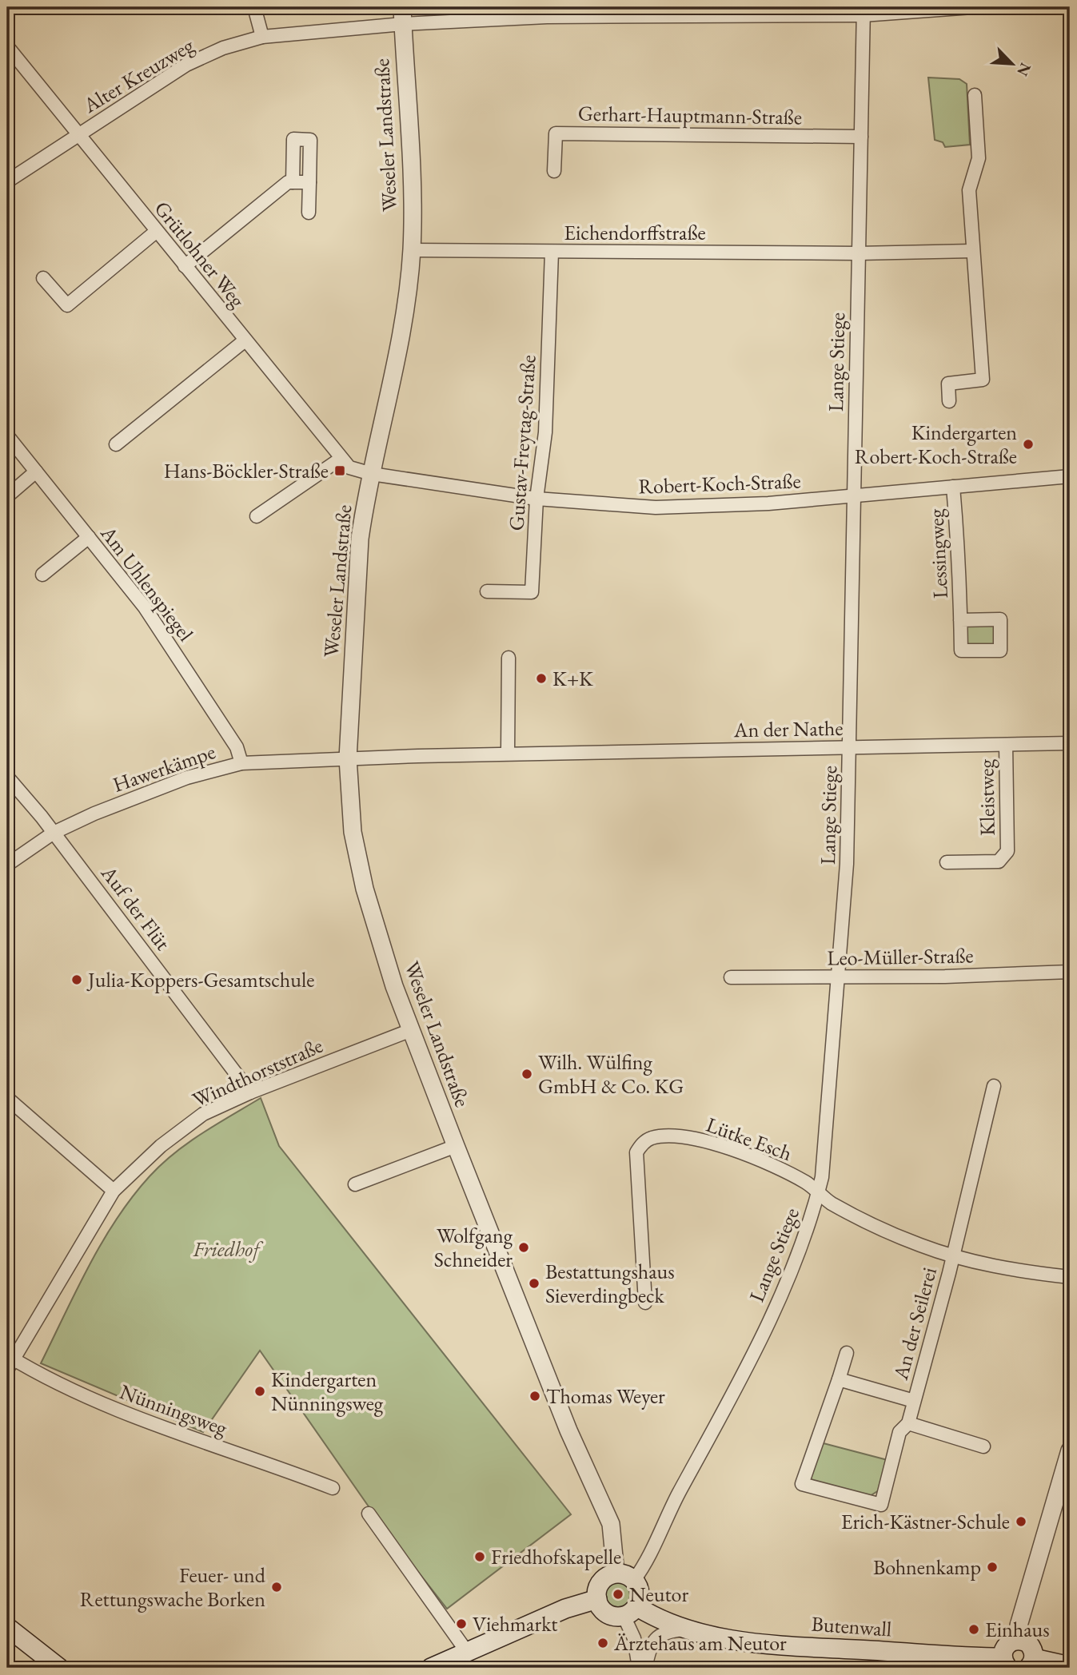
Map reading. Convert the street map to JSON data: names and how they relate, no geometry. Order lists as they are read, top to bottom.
{
  "streets": {
    "main road": ["Butenwall"],
    "street": [
      "Alter Kreuzweg",
      "Gerhart-Hauptmann-Straße",
      "Weseler Landstraße",
      "Eichendorffstraße",
      "Grütlohner Weg",
      "Lange Stiege",
      "Gustav-Freytag-Straße",
      "Robert-Koch-Straße",
      "Lessingweg",
      "Am Uhlenspiegel",
      "An der Nathe",
      "Hawerkämpe",
      "Kleistweg",
      "Auf der Flüt",
      "Leo-Müller-Straße",
      "Windthorststraße",
      "Lütke Esch",
      "An der Seilerei",
      "Nünningsweg"
    ]
  },
  "crossings": [
    ["Alter Kreuzweg", "Weseler Landstraße"],
    ["Alter Kreuzweg", "Grütlohner Weg"],
    ["Alter Kreuzweg", "Lange Stiege"],
    ["Gerhart-Hauptmann-Straße", "Lange Stiege"],
    ["Weseler Landstraße", "Eichendorffstraße"],
    ["Weseler Landstraße", "Grütlohner Weg"],
    ["Weseler Landstraße", "Lange Stiege"],
    ["Weseler Landstraße", "Robert-Koch-Straße"],
    ["Weseler Landstraße", "An der Nathe"],
    ["Weseler Landstraße", "Hawerkämpe"],
    ["Weseler Landstraße", "Windthorststraße"],
    ["Weseler Landstraße", "Butenwall"],
    ["Eichendorffstraße", "Lange Stiege"],
    ["Eichendorffstraße", "Gustav-Freytag-Straße"],
    ["Grütlohner Weg", "Robert-Koch-Straße"],
    ["Lange Stiege", "Robert-Koch-Straße"],
    ["Lange Stiege", "An der Nathe"],
    ["Lange Stiege", "Leo-Müller-Straße"],
    ["Lange Stiege", "Lütke Esch"],
    ["Lange Stiege", "Butenwall"],
    ["Gustav-Freytag-Straße", "Robert-Koch-Straße"],
    ["Robert-Koch-Straße", "Lessingweg"],
    ["Am Uhlenspiegel", "Hawerkämpe"],
    ["An der Nathe", "Hawerkämpe"],
    ["An der Nathe", "Kleistweg"],
    ["Hawerkämpe", "Auf der Flüt"],
    ["Auf der Flüt", "Windthorststraße"],
    ["Windthorststraße", "Nünningsweg"],
    ["Lütke Esch", "An der Seilerei"]
  ],
  "parks": ["Friedhof"],
  "places": {
    "other": [
      "Kindergarten Robert-Koch-Straße",
      "K+K",
      "Julia-Koppers-Gesamtschule",
      "Wilh. Wülfing GmbH & Co. KG",
      "Wolfgang Schneider",
      "Bestattungshaus Sieverdingbeck",
      "Kindergarten Nünningsweg",
      "Thomas Weyer",
      "Erich-Kästner-Schule",
      "Friedhofskapelle",
      "Bohnenkamp",
      "Feuer- und Rettungswache Borken",
      "Neutor",
      "Viehmarkt",
      "Einhaus",
      "Ärztehaus am Neutor"
    ],
    "transit": ["Hans-Böckler-Straße"]
  },
  "north": "bottom right"
}
